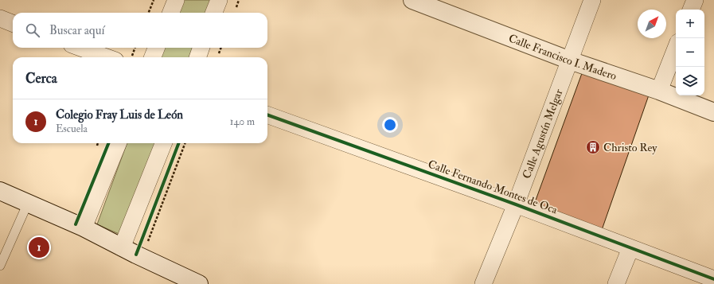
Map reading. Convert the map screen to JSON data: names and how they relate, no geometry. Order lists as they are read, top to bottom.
{
  "streets": {
    "street": ["Calle Francisco I. Madero", "Calle Agustín Melgar", "Calle Fernando Montes de Oca"]
  },
  "crossings": [
    ["Calle Francisco I. Madero", "Calle Agustín Melgar"],
    ["Calle Agustín Melgar", "Calle Fernando Montes de Oca"]
  ],
  "places": {
    "building": ["Christo Rey"]
  },
  "north": "top right",
  "page": {
    "map_buttons": ["+", "−"],
    "search": "Buscar aquí",
    "heading": "Cerca",
    "list": [
      {
        "mark": "1",
        "name": "Colegio Fray Luis de León",
        "note": "Escuela",
        "value": "140 m"
      }
    ],
    "pins": "1"
  }
}
